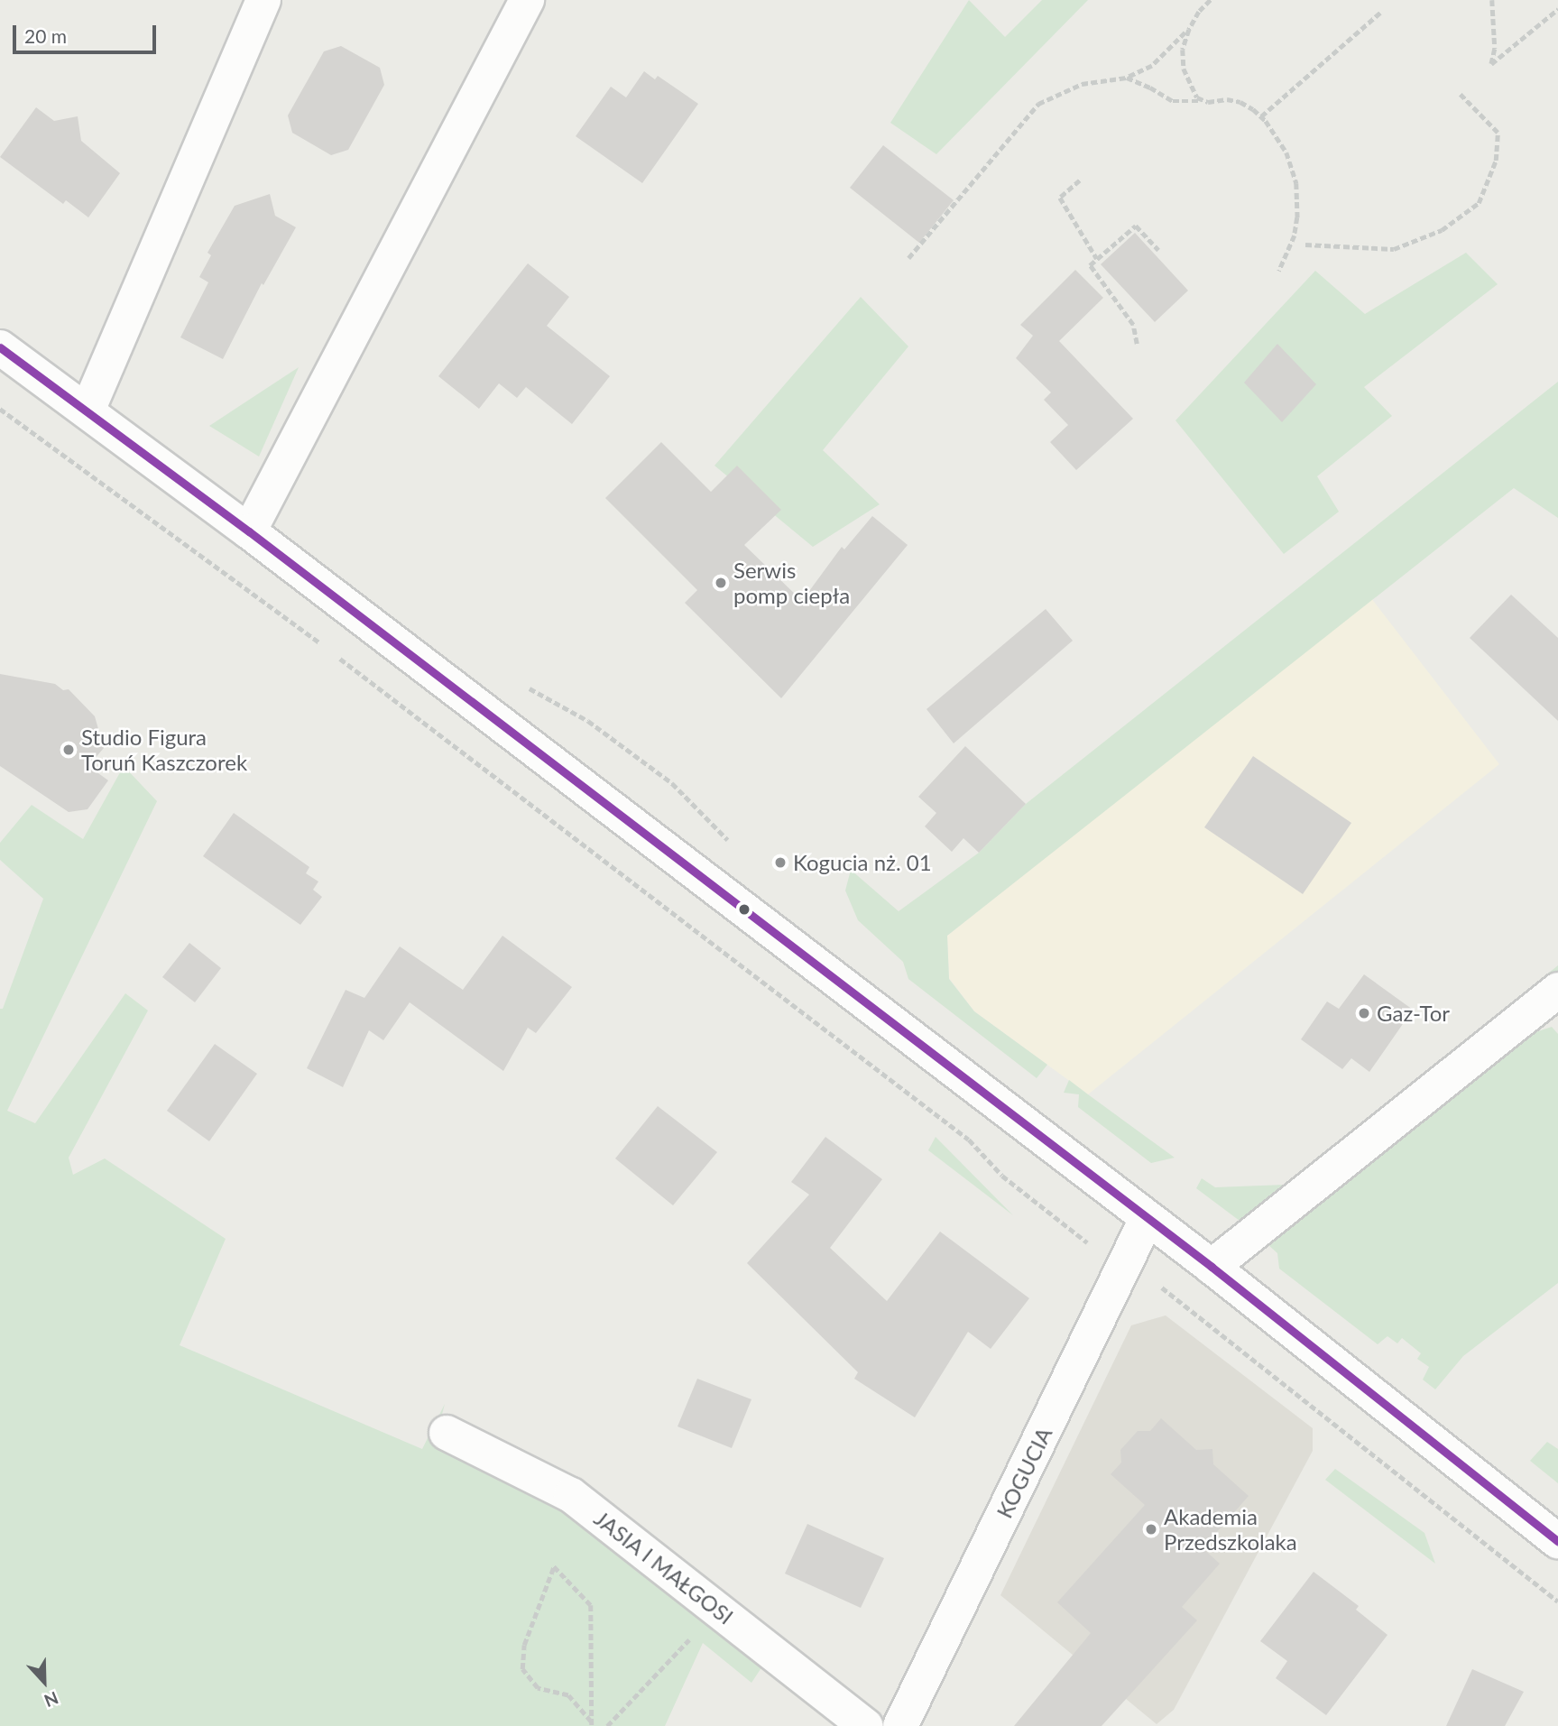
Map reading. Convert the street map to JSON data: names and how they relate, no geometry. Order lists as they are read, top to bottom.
{
  "streets": {
    "street": ["KOGUCIA", "JASIA I MAŁGOSI"]
  },
  "places": [
    "Serwis pomp ciepła",
    "Studio Figura Toruń Kaszczorek",
    "Kogucia nż. 01",
    "Gaz-Tor",
    "Akademia Przedszkolaka"
  ],
  "scale_bar": "20 m",
  "north": "bottom"
}
